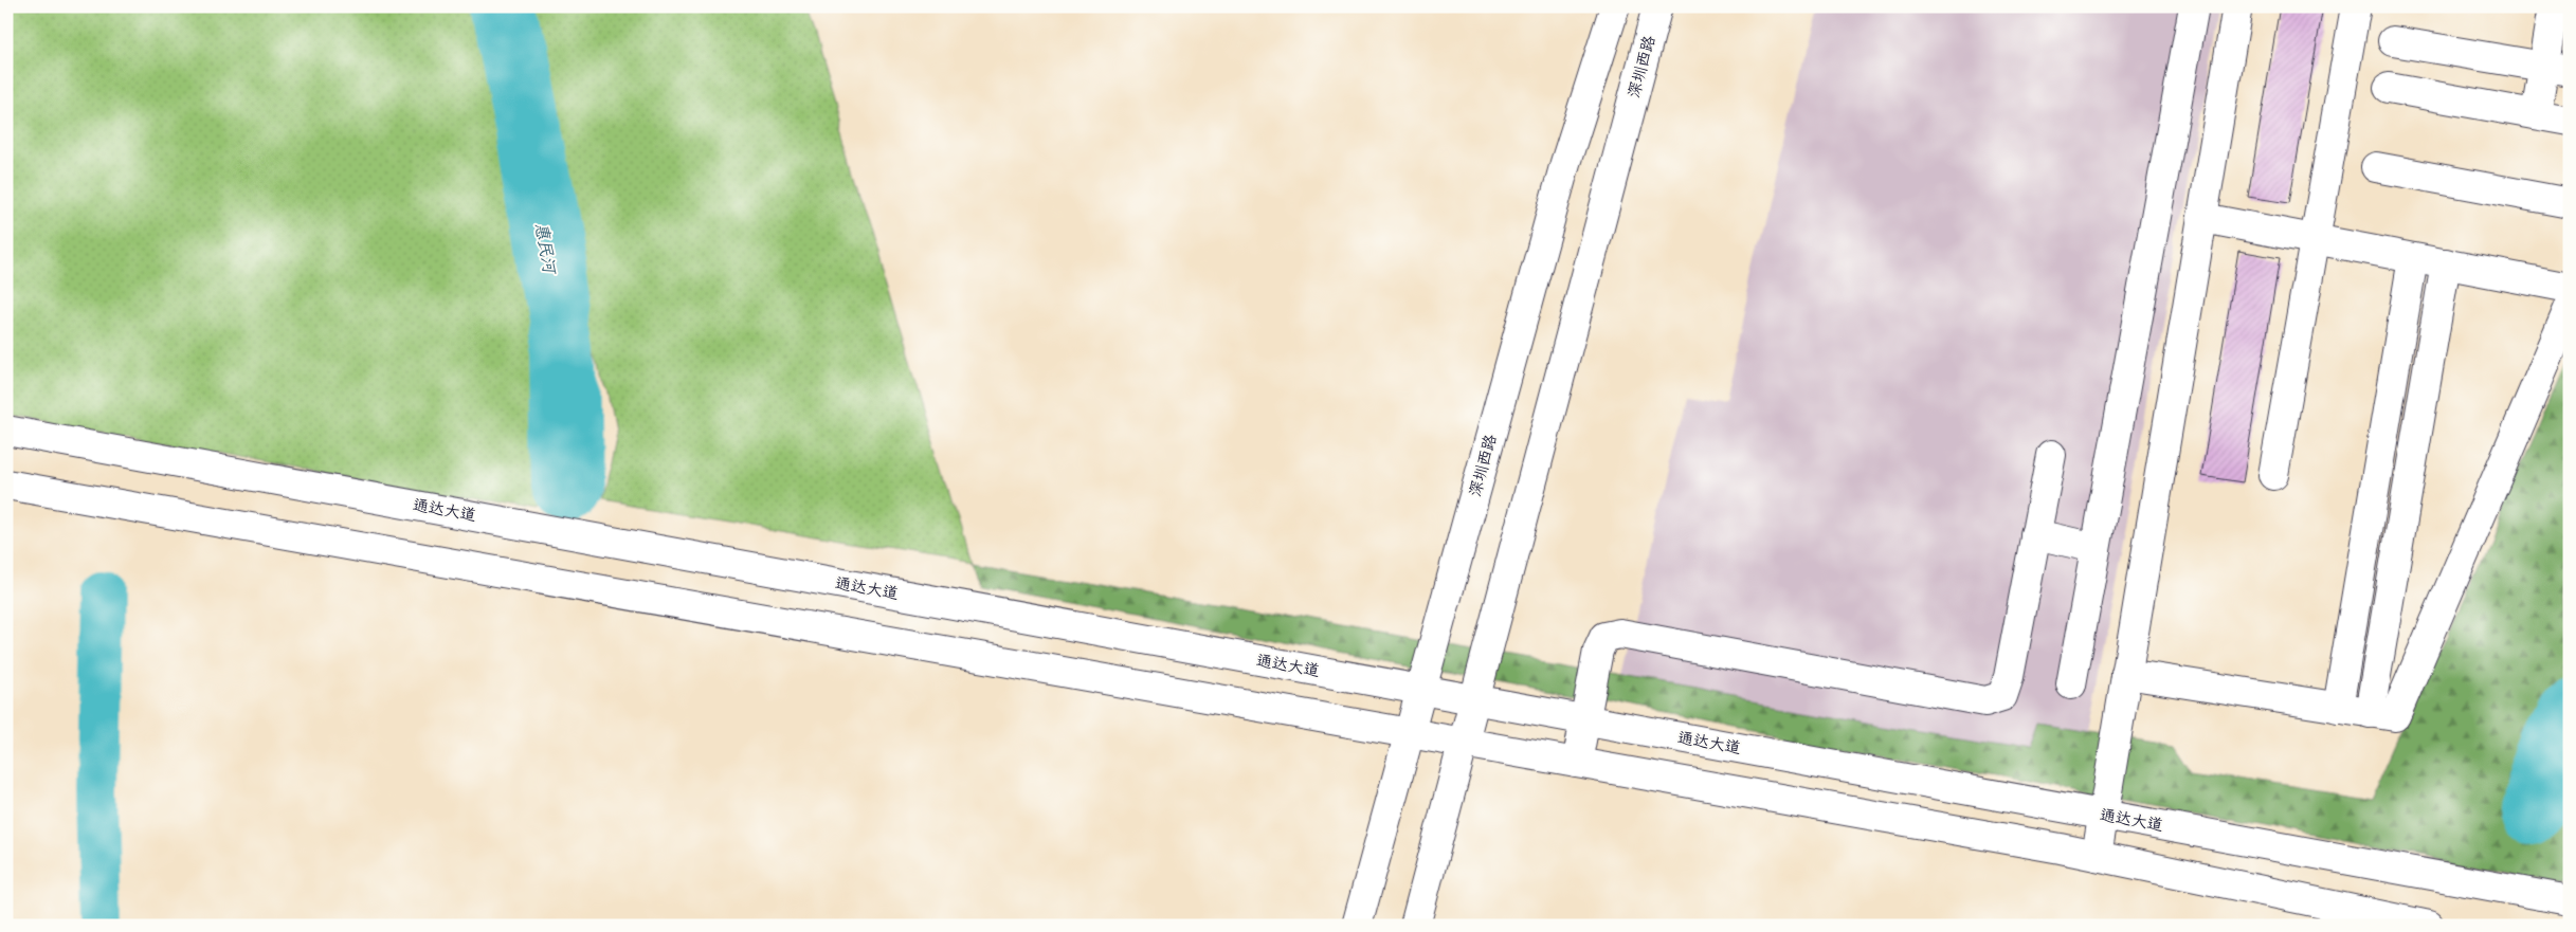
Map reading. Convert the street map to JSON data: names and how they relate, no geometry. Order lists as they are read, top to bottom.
{
  "streets": {
    "main road": ["深圳西路", "通达大道"]
  },
  "crossings": [
    ["深圳西路", "通达大道"]
  ],
  "water": ["惠民河"]
}
